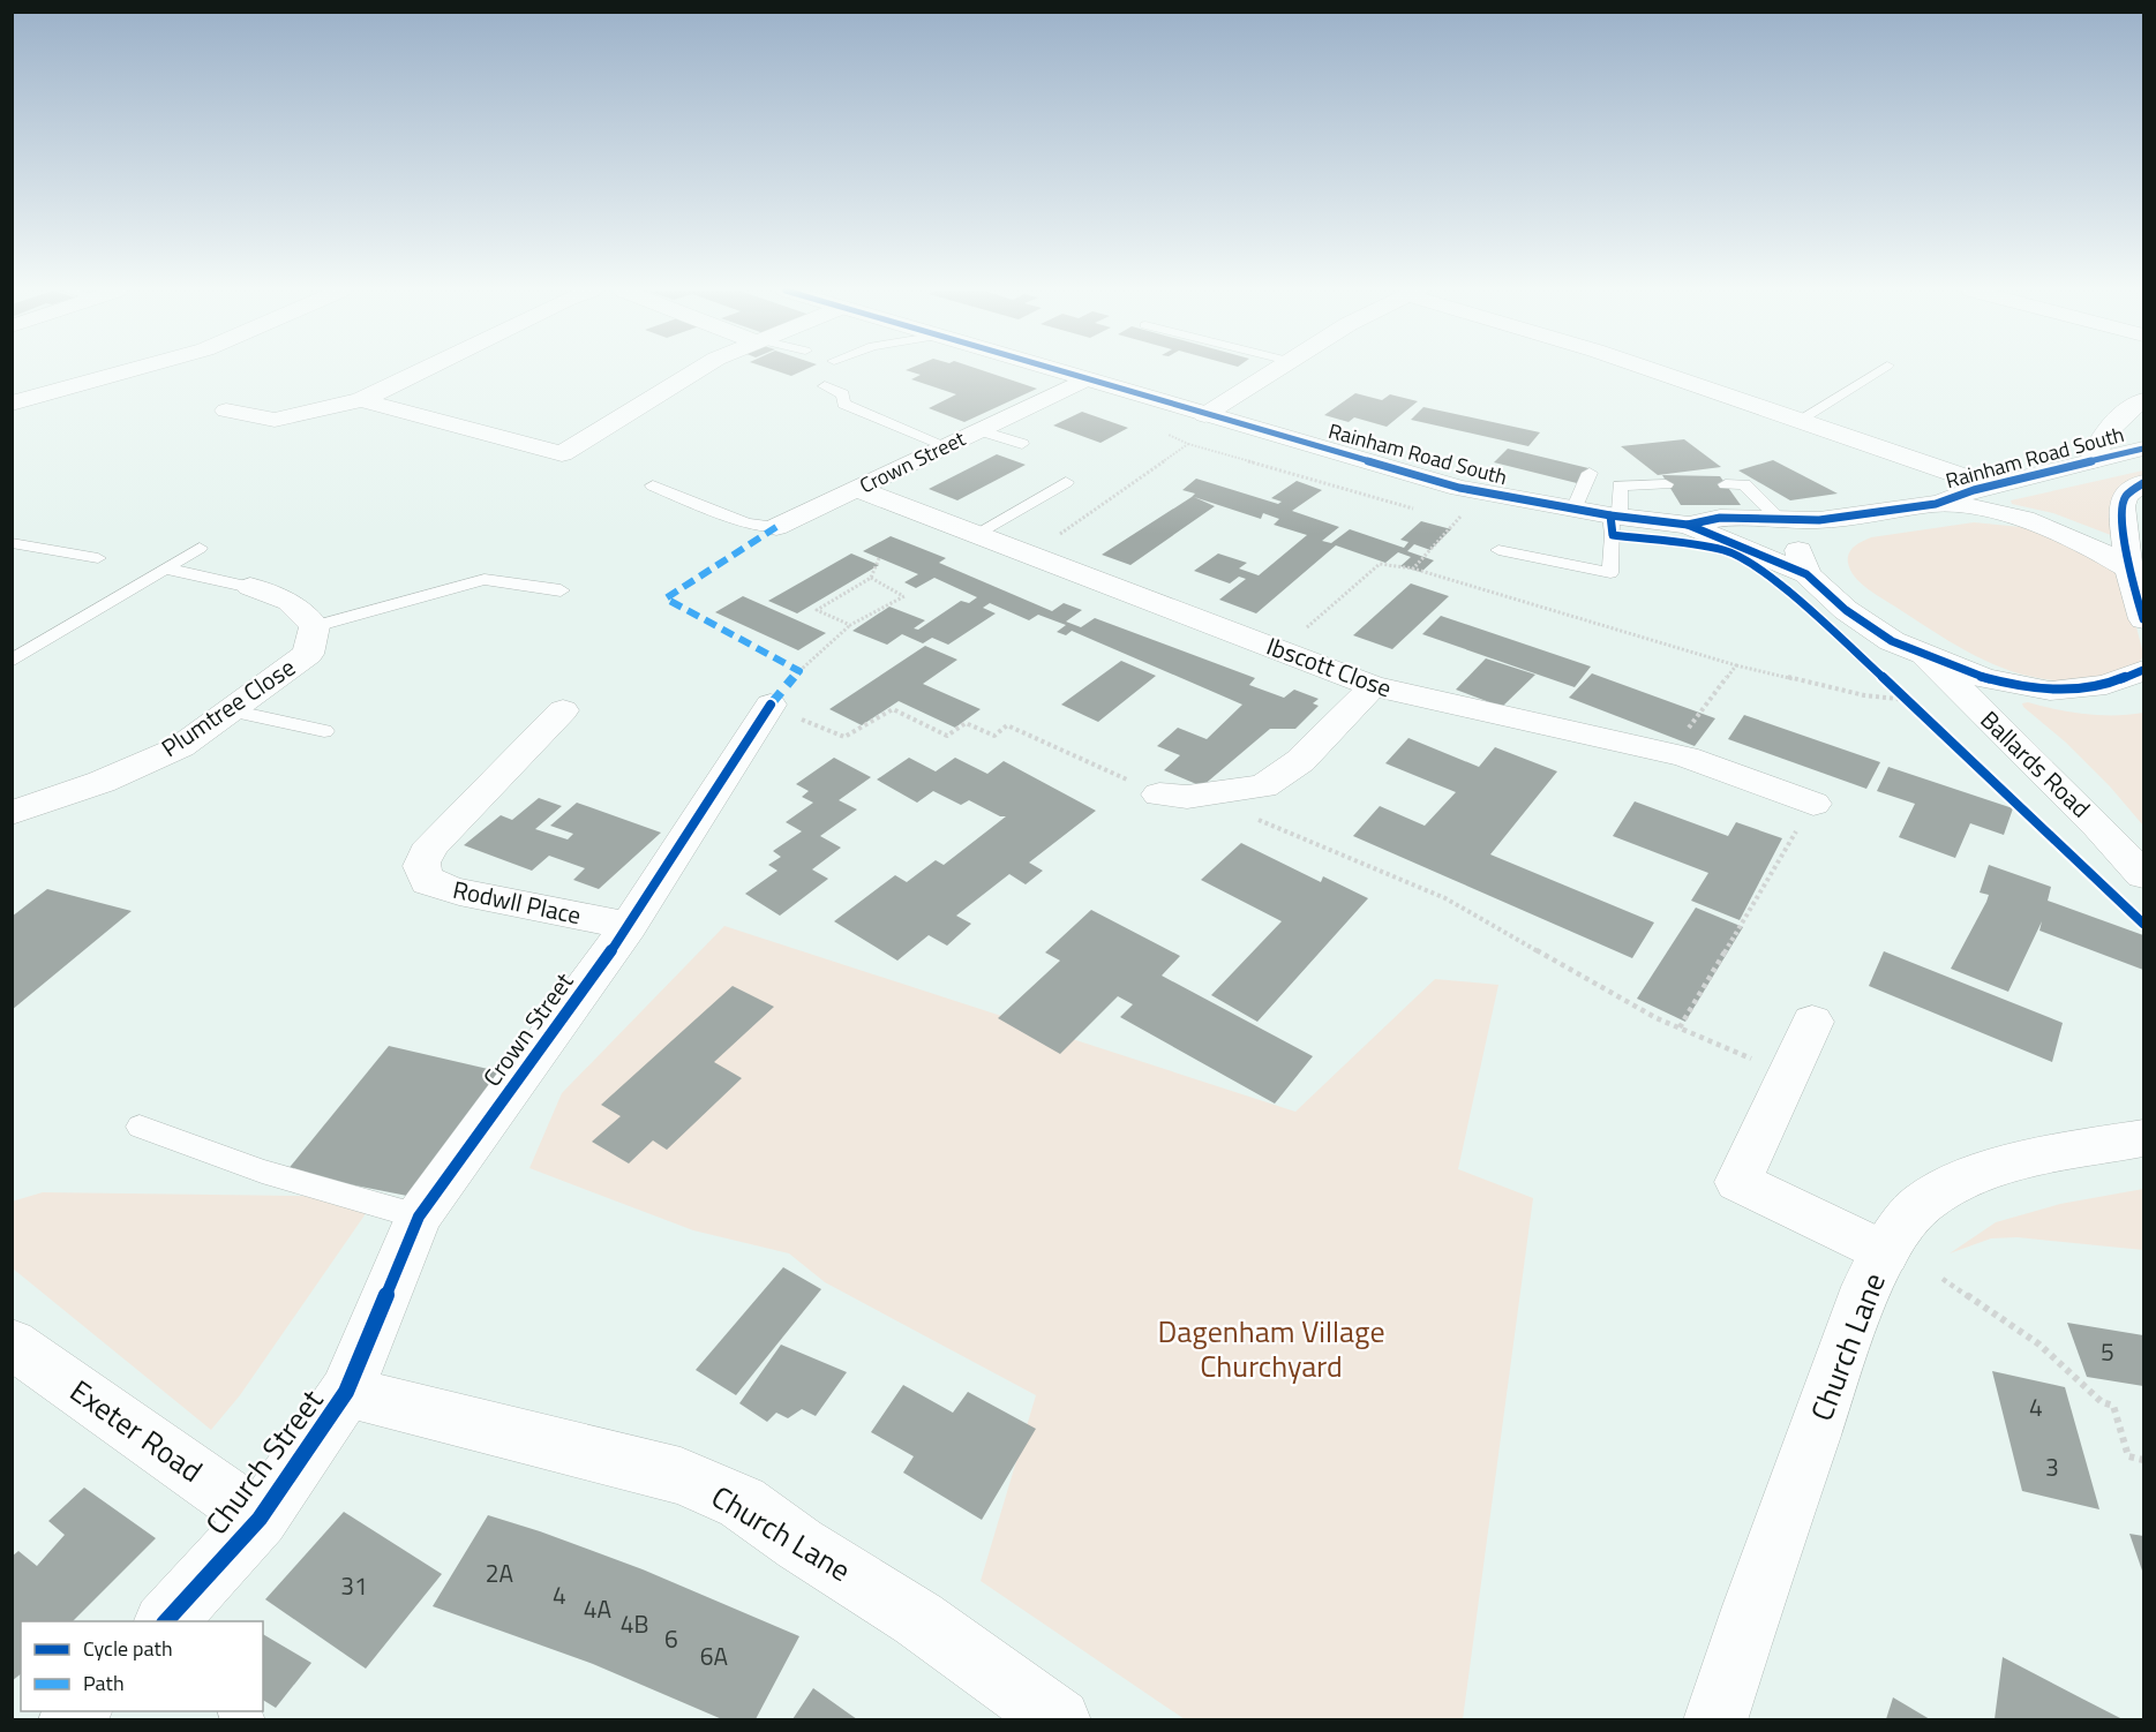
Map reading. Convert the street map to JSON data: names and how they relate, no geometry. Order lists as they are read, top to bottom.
{
  "streets": {
    "street": [
      "Rainham Road South",
      "Crown Street",
      "Ibscott Close",
      "Plumtree Close",
      "Ballards Road",
      "Rodwll Place",
      "Church Lane",
      "Exeter Road",
      "Church Street"
    ]
  },
  "crossings": [
    ["Rainham Road South", "Crown Street"],
    ["Rainham Road South", "Ballards Road"],
    ["Crown Street", "Ibscott Close"],
    ["Crown Street", "Rodwll Place"],
    ["Crown Street", "Church Lane"],
    ["Crown Street", "Church Street"],
    ["Church Lane", "Church Street"],
    ["Exeter Road", "Church Street"]
  ],
  "parks": ["Dagenham Village Churchyard"],
  "house_numbers": [
    "5",
    "4",
    "3",
    "2A",
    "31",
    "4",
    "4A",
    "4B",
    "6",
    "6A"
  ],
  "legend": ["Cycle path", "Path"]
}
